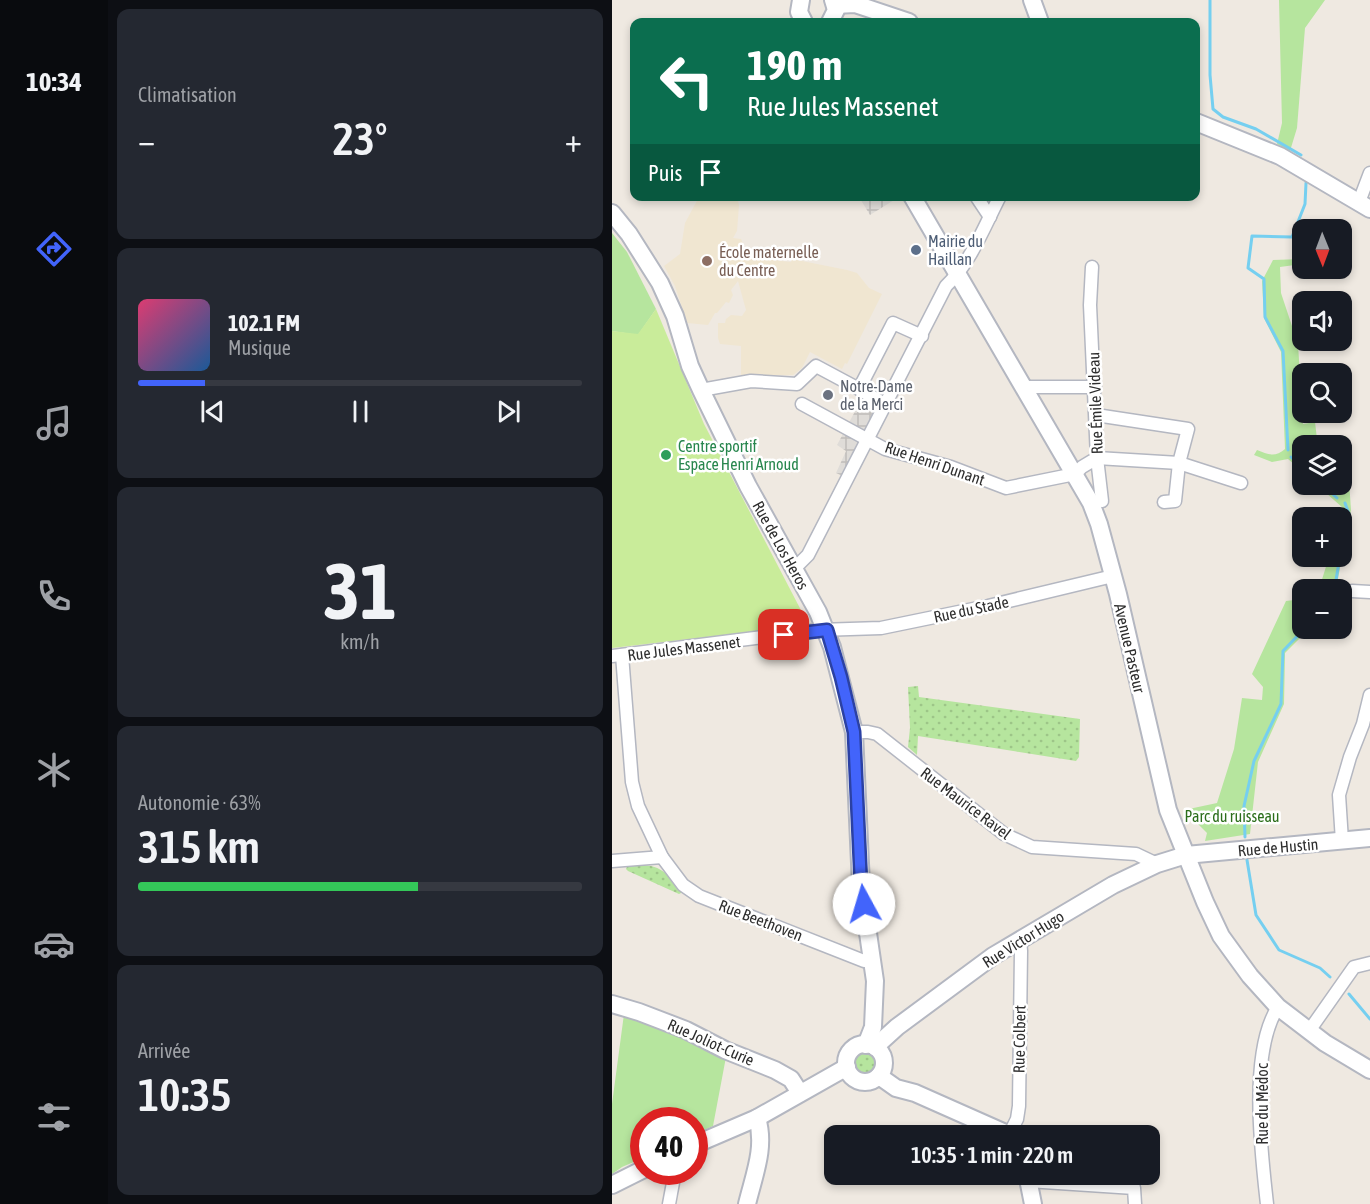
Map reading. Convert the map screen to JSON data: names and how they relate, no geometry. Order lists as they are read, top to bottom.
{
  "streets": {
    "street": [
      "Rue Émile Videau",
      "Rue Henri Dunant",
      "Rue de Los Heros",
      "Rue du Stade",
      "Rue Jules Massenet",
      "Avenue Pasteur",
      "Rue Maurice Ravel",
      "Rue de Hustin",
      "Rue Beethoven",
      "Rue Victor Hugo",
      "Rue Colbert",
      "Rue Joliot-Curie",
      "Rue du Médoc"
    ]
  },
  "crossings": [
    ["Rue Henri Dunant", "Avenue Pasteur"],
    ["Rue de Los Heros", "Rue du Stade"],
    ["Rue de Los Heros", "Rue Jules Massenet"],
    ["Rue de Los Heros", "Rue Maurice Ravel"],
    ["Rue de Los Heros", "Rue Beethoven"],
    ["Rue de Los Heros", "Rue Victor Hugo"],
    ["Rue du Stade", "Rue Jules Massenet"],
    ["Rue du Stade", "Avenue Pasteur"],
    ["Rue Jules Massenet", "Rue Beethoven"],
    ["Avenue Pasteur", "Rue de Hustin"],
    ["Avenue Pasteur", "Rue Victor Hugo"],
    ["Avenue Pasteur", "Rue du Médoc"],
    ["Rue Maurice Ravel", "Rue Victor Hugo"],
    ["Rue de Hustin", "Rue Victor Hugo"],
    ["Rue Victor Hugo", "Rue Colbert"]
  ],
  "parks": ["Parc du ruisseau"],
  "places": [
    "Mairie du Haillan",
    "École maternelle du Centre",
    "Notre-Dame de la Merci",
    "Centre sportif Espace Henri Arnoud"
  ],
  "north": "bottom",
  "page": {
    "tabs": "10:34",
    "tile": [
      "Climatisation",
      ["31", "km/h"],
      ["Autonomie · 63%", "315 km"],
      ["Arrivée", "10:35"]
    ],
    "turn": ["190 m", "Rue Jules Massenet"],
    "heat": ["−", "23°", "+"],
    "then": "Puis",
    "map_buttons": ["+", "−"],
    "song": ["102.1 FM", "Musique"],
    "limit": "40",
    "trip": "10:35 · 1 min · 220 m"
  }
}
